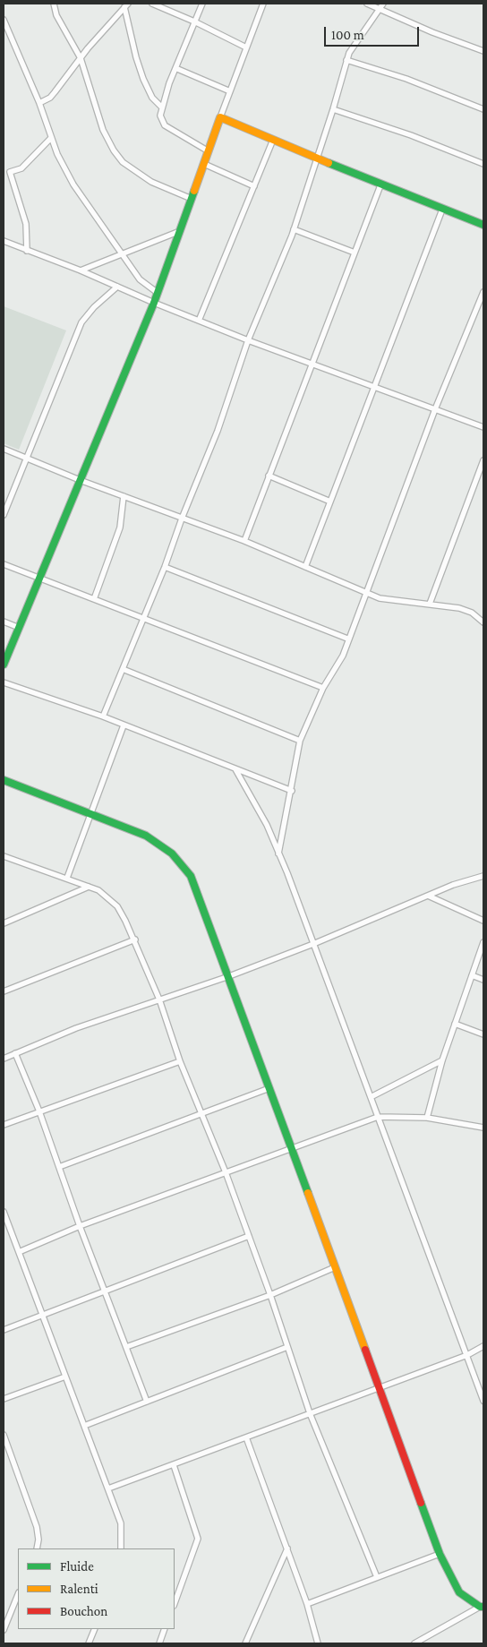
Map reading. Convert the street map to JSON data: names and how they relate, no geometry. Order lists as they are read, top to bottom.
{
  "legend": ["Fluide", "Ralenti", "Bouchon"],
  "scale_bar": "100 m"
}
